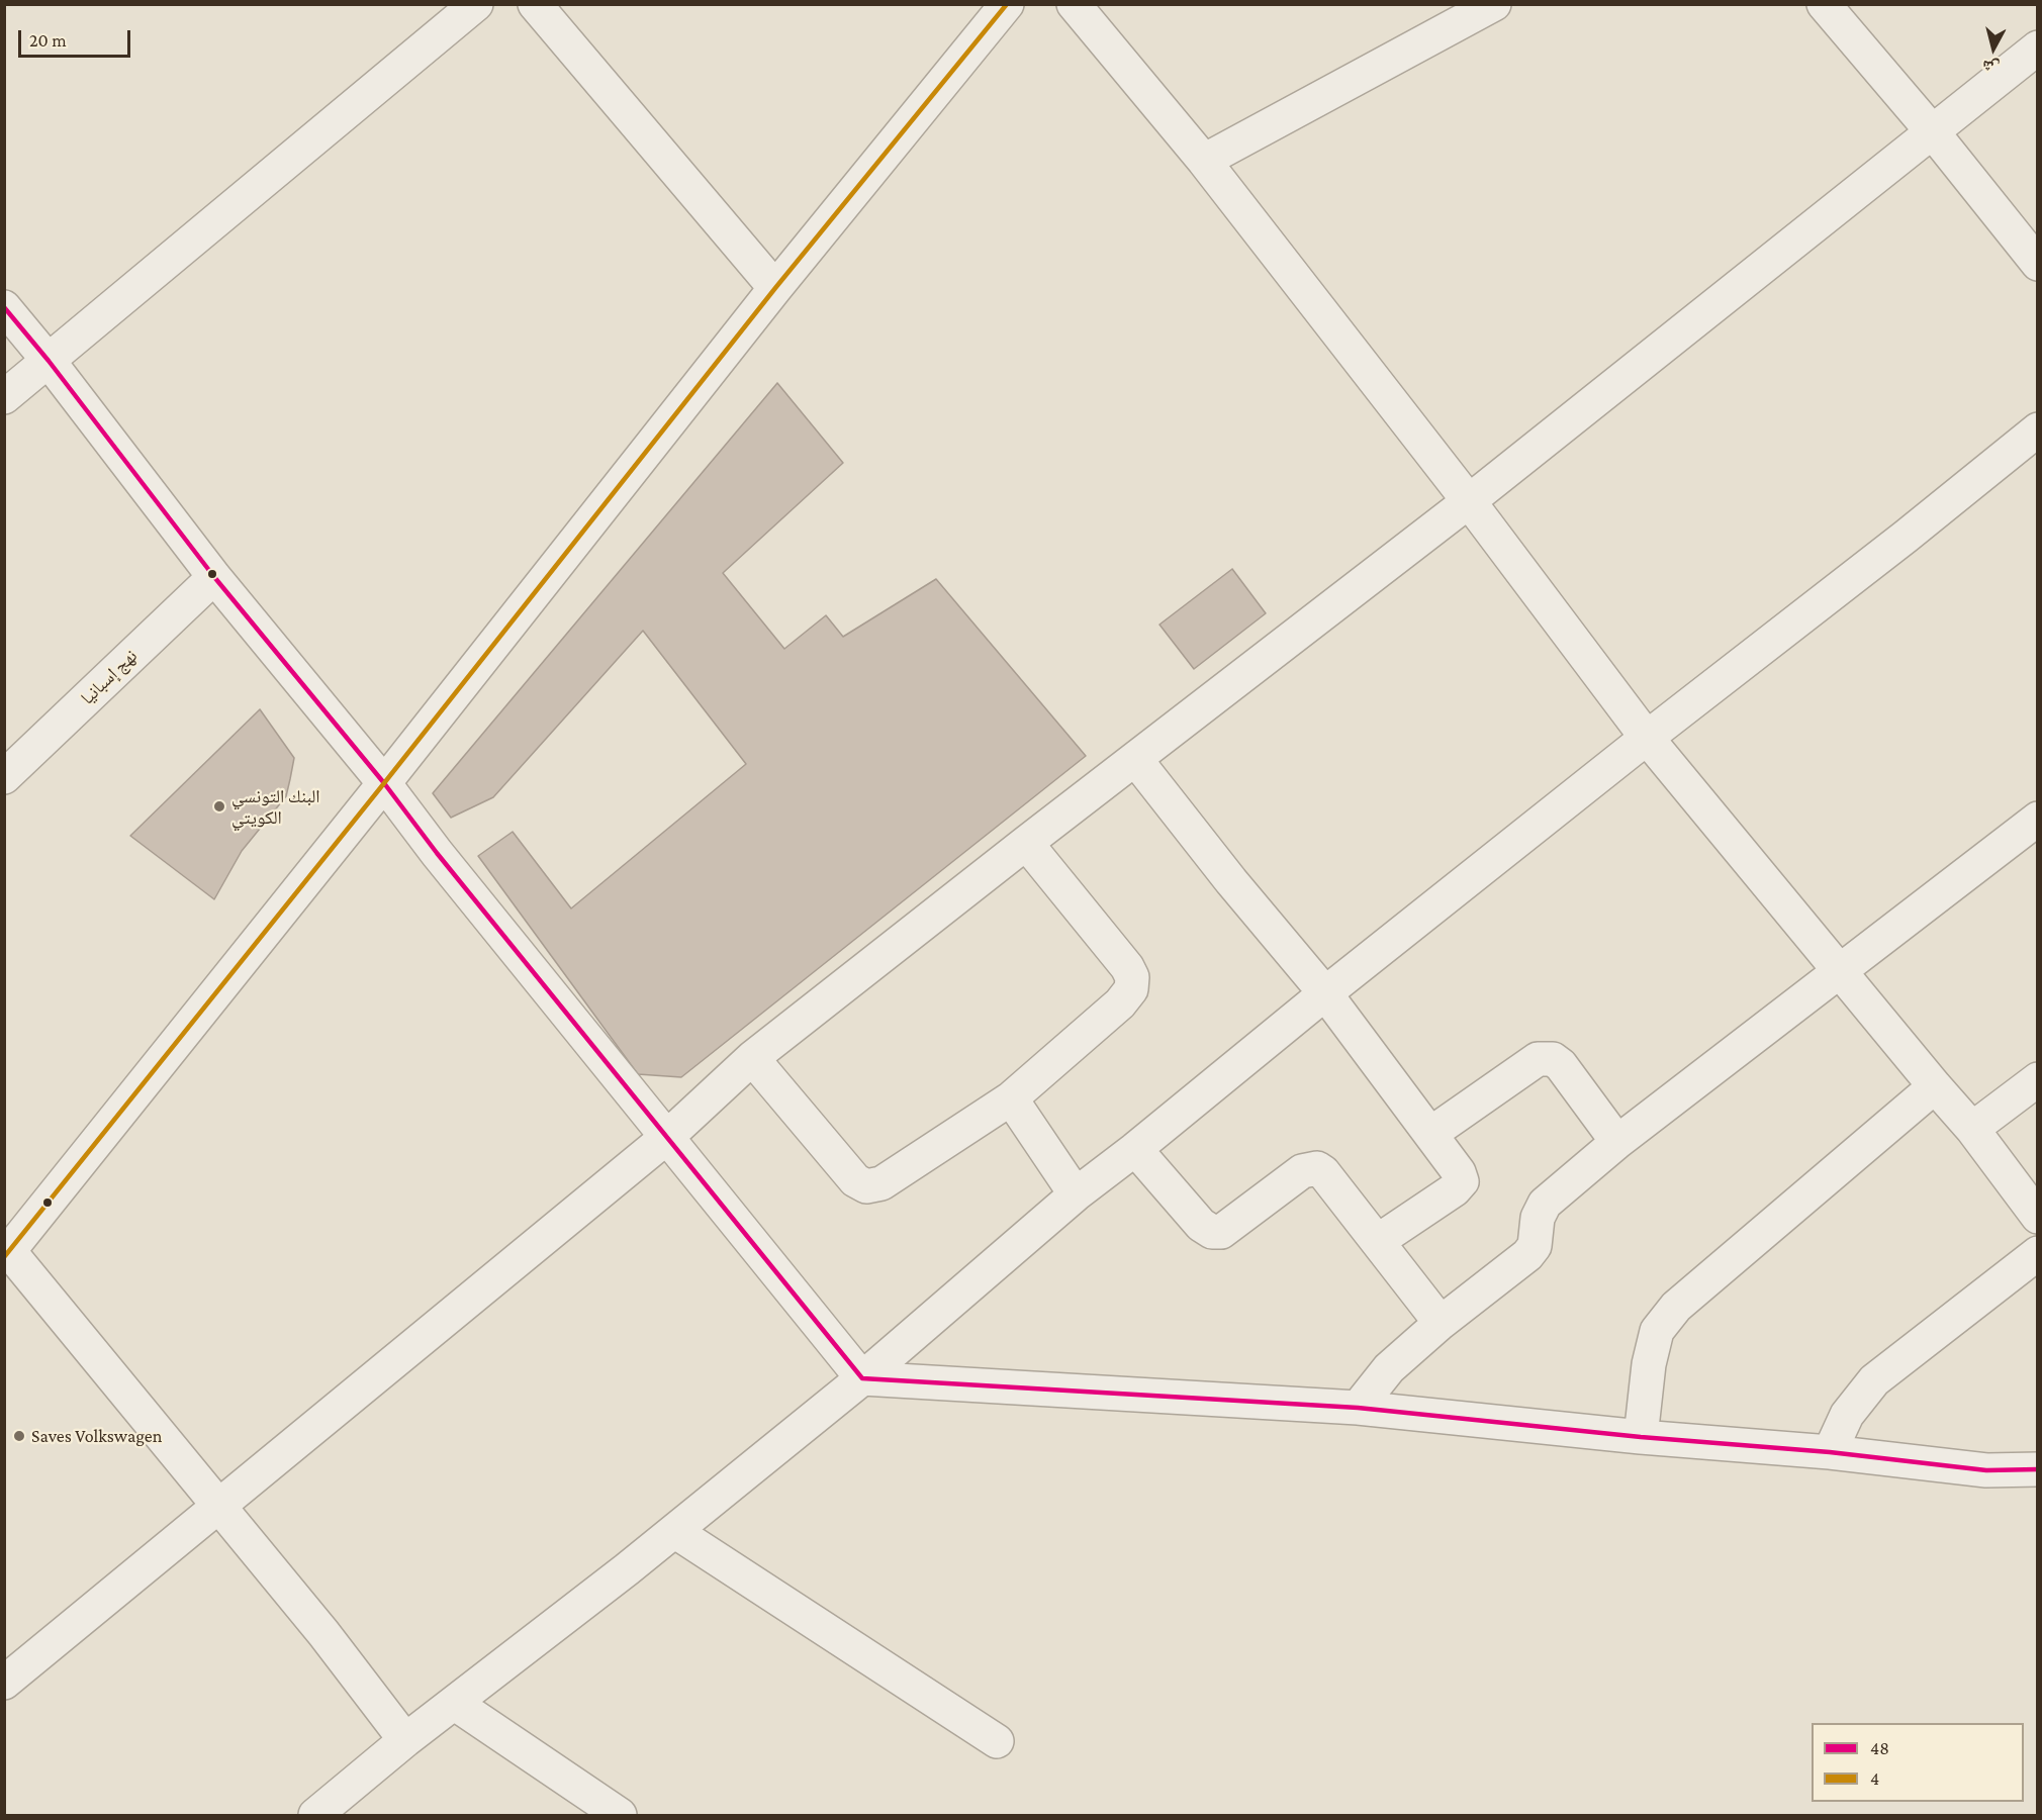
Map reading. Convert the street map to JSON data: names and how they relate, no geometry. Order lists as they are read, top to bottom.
{
  "streets": {
    "street": ["نهج إسبانيا"]
  },
  "places": ["البنك التونسي الكويتي", "Saves Volkswagen"],
  "lines": ["transit line 4", "transit line 48"],
  "legend": ["48", "4"],
  "scale_bar": "20 m",
  "north": "bottom"
}
